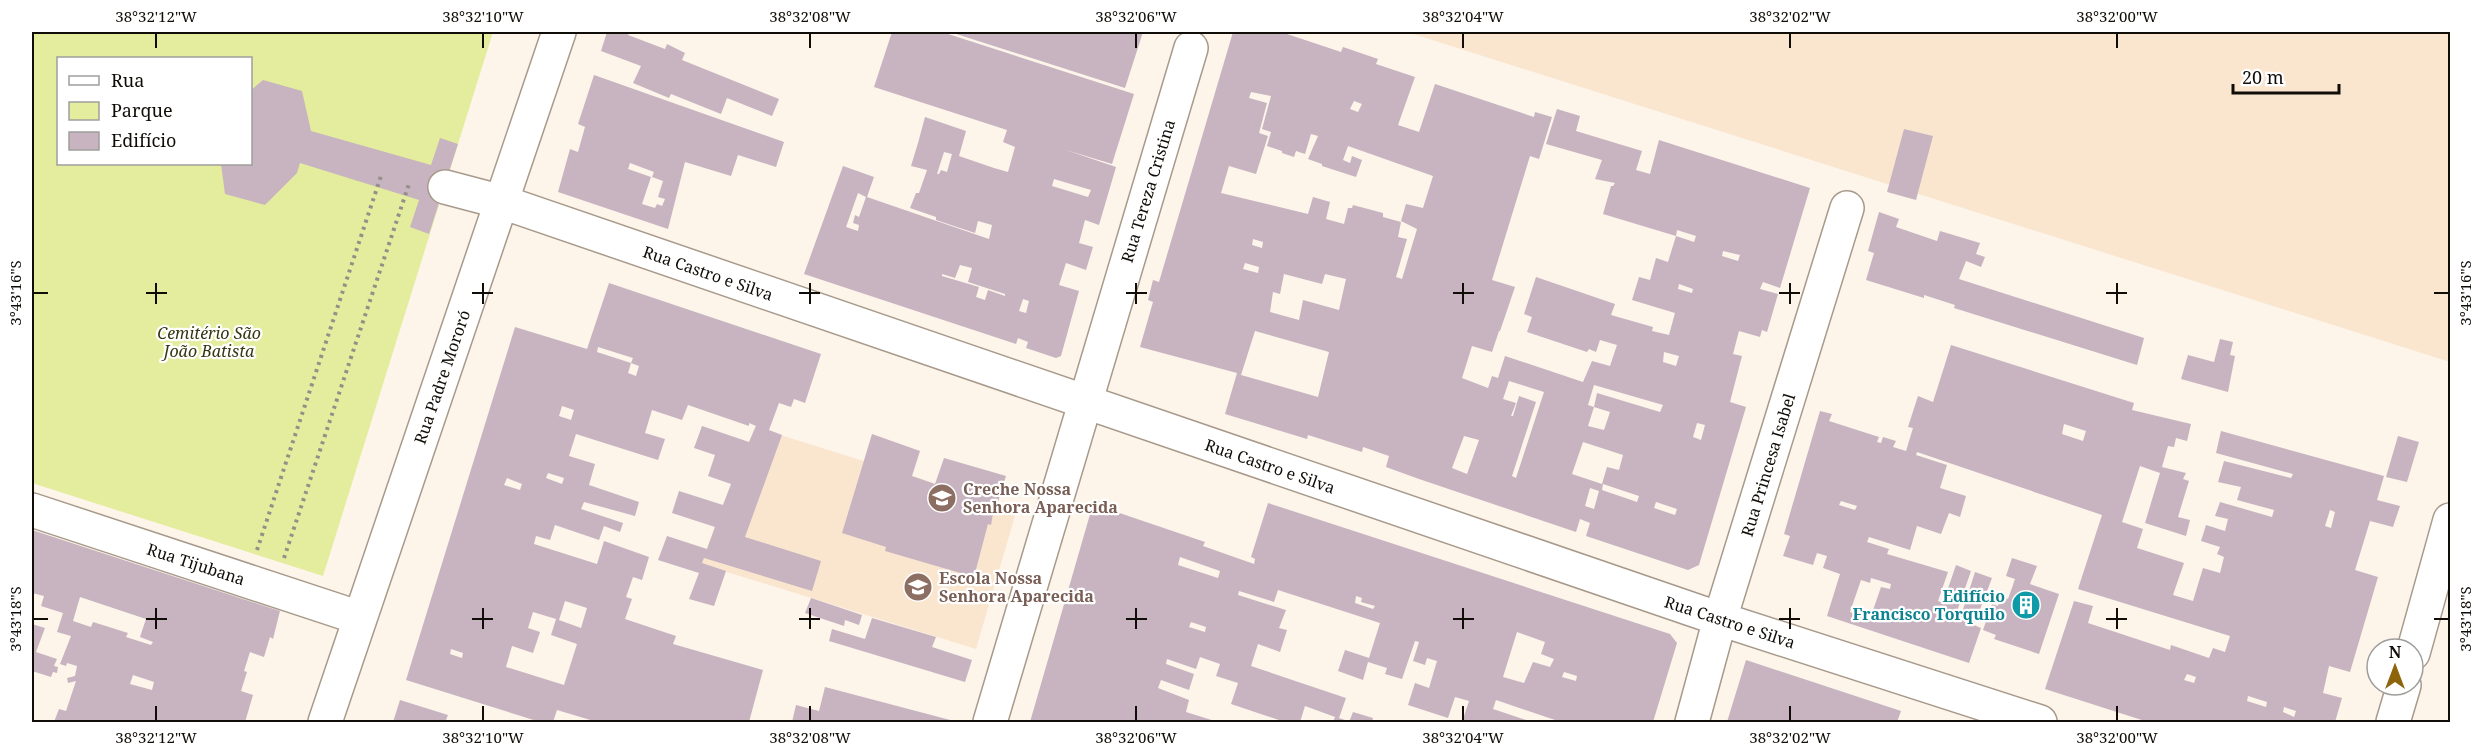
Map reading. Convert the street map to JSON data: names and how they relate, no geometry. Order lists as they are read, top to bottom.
{
  "streets": {
    "street": [
      "Rua Tereza Cristina",
      "Rua Castro e Silva",
      "Rua Padre Mororó",
      "Rua Princesa Isabel",
      "Rua Tijubana"
    ]
  },
  "crossings": [
    ["Rua Tereza Cristina", "Rua Castro e Silva"],
    ["Rua Castro e Silva", "Rua Padre Mororó"],
    ["Rua Castro e Silva", "Rua Princesa Isabel"],
    ["Rua Padre Mororó", "Rua Tijubana"]
  ],
  "parks": ["Cemitério São João Batista"],
  "places": {
    "school or university": ["Creche Nossa Senhora Aparecida", "Escola Nossa Senhora Aparecida"],
    "building": ["Edifício Francisco Torquilo"]
  },
  "legend": ["Rua", "Parque", "Edifício"],
  "scale_bar": "20 m",
  "north": "top",
  "coordinates": [
    "38°32'12\"W",
    "38°32'10\"W",
    "38°32'08\"W",
    "38°32'06\"W",
    "38°32'04\"W",
    "38°32'02\"W",
    "38°32'00\"W",
    "3°43'16\"S",
    "3°43'18\"S"
  ]
}
